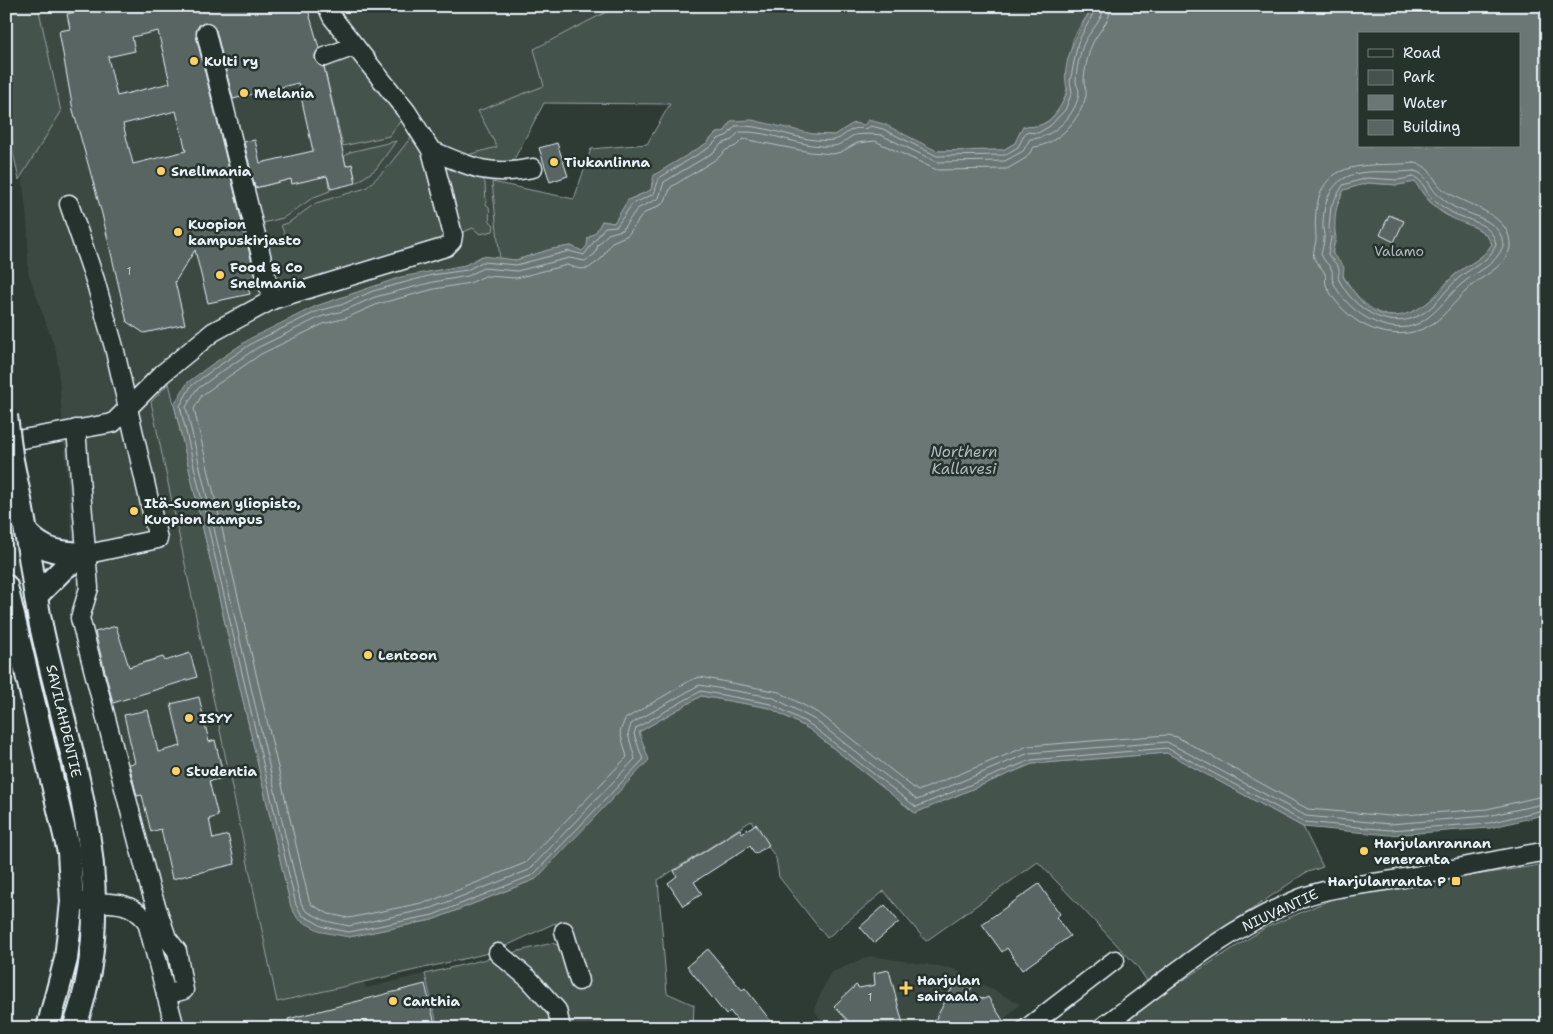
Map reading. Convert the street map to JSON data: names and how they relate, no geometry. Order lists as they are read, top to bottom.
{
  "streets": {
    "main road": ["SAVILAHDENTIE"],
    "street": ["NIUVANTIE"]
  },
  "water": ["Northern Kallavesi"],
  "parks": ["Valamo"],
  "places": {
    "other": [
      "Kulti ry",
      "Melania",
      "Tiukanlinna",
      "Snellmania",
      "Kuopion kampuskirjasto",
      "Food & Co Snelmania",
      "Itä-Suomen yliopisto, Kuopion kampus",
      "Lentoon",
      "ISYY",
      "Studentia",
      "Harjulanrannan veneranta",
      "Canthia"
    ],
    "transit": ["Harjulanranta P"],
    "health": ["Harjulan sairaala"]
  },
  "house_numbers": ["1", "1"],
  "legend": [
    "Road",
    "Park",
    "Water",
    "Building"
  ]
}
